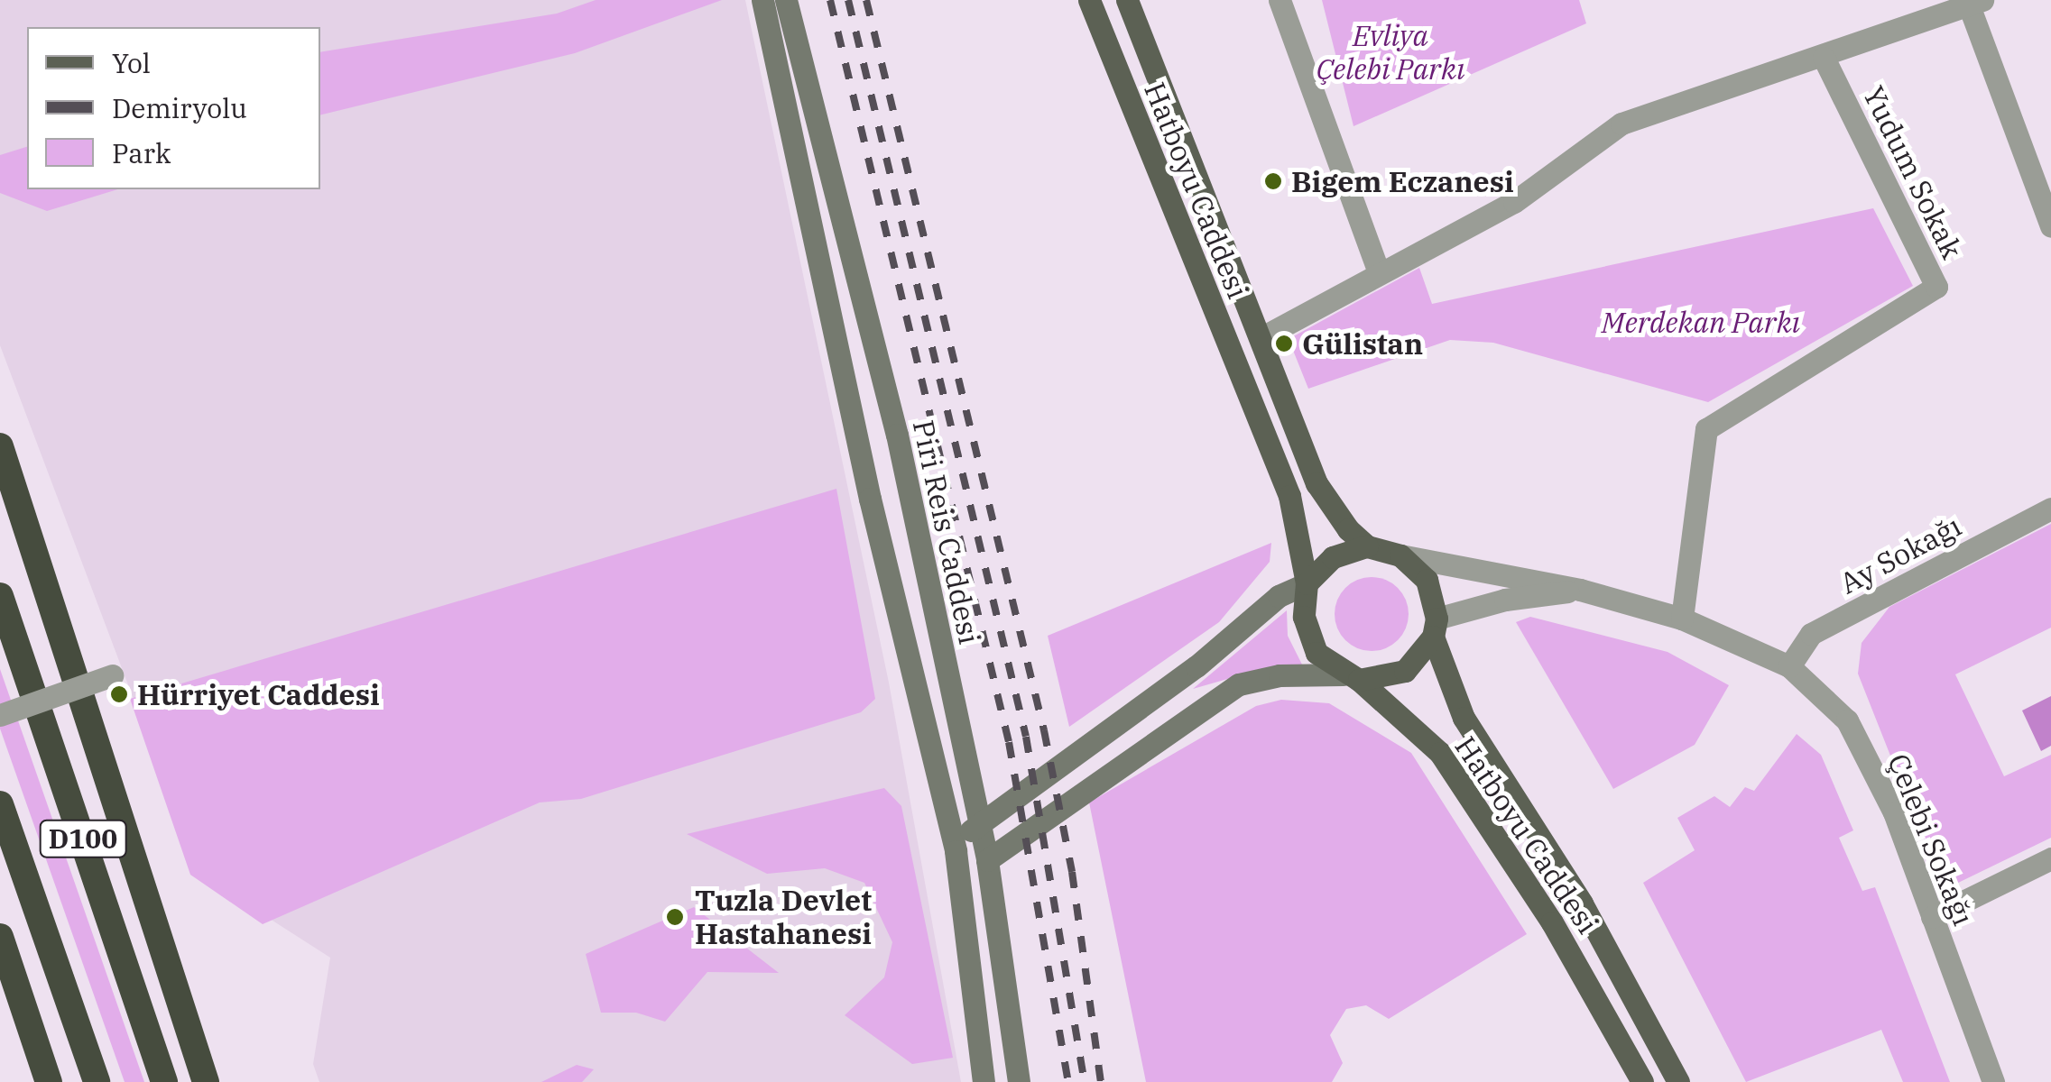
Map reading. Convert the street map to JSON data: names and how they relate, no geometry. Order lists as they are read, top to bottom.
{
  "streets": {
    "highway": ["D100"],
    "main road": ["Hatboyu Caddesi"],
    "street": [
      "Yudum Sokak",
      "Piri Reis Caddesi",
      "Ay Sokağı",
      "Çelebi Sokağı"
    ]
  },
  "crossings": [
    ["Yudum Sokak", "Çelebi Sokağı"],
    ["Hatboyu Caddesi", "Çelebi Sokağı"],
    ["Ay Sokağı", "Çelebi Sokağı"]
  ],
  "parks": ["Evliya Çelebi Parkı", "Merdekan Parkı"],
  "places": [
    "Bigem Eczanesi",
    "Gülistan",
    "Hürriyet Caddesi",
    "Tuzla Devlet Hastahanesi"
  ],
  "legend": ["Yol", "Demiryolu", "Park"]
}
